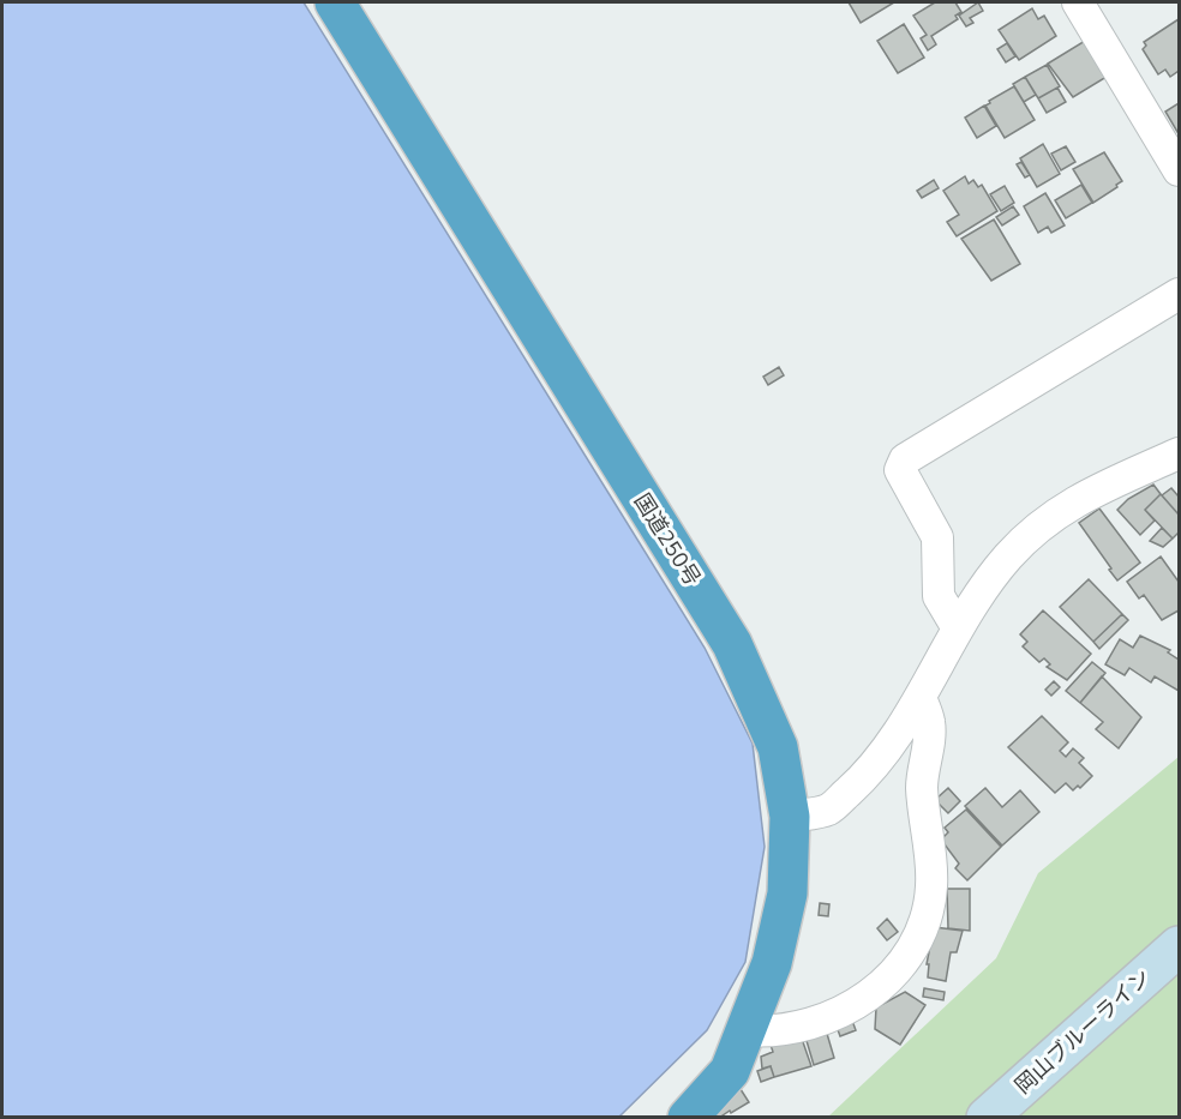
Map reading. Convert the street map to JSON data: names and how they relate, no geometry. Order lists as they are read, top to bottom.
{
  "streets": {
    "highway": ["国道250号"],
    "main road": ["岡山ブルーライン"]
  }
}
